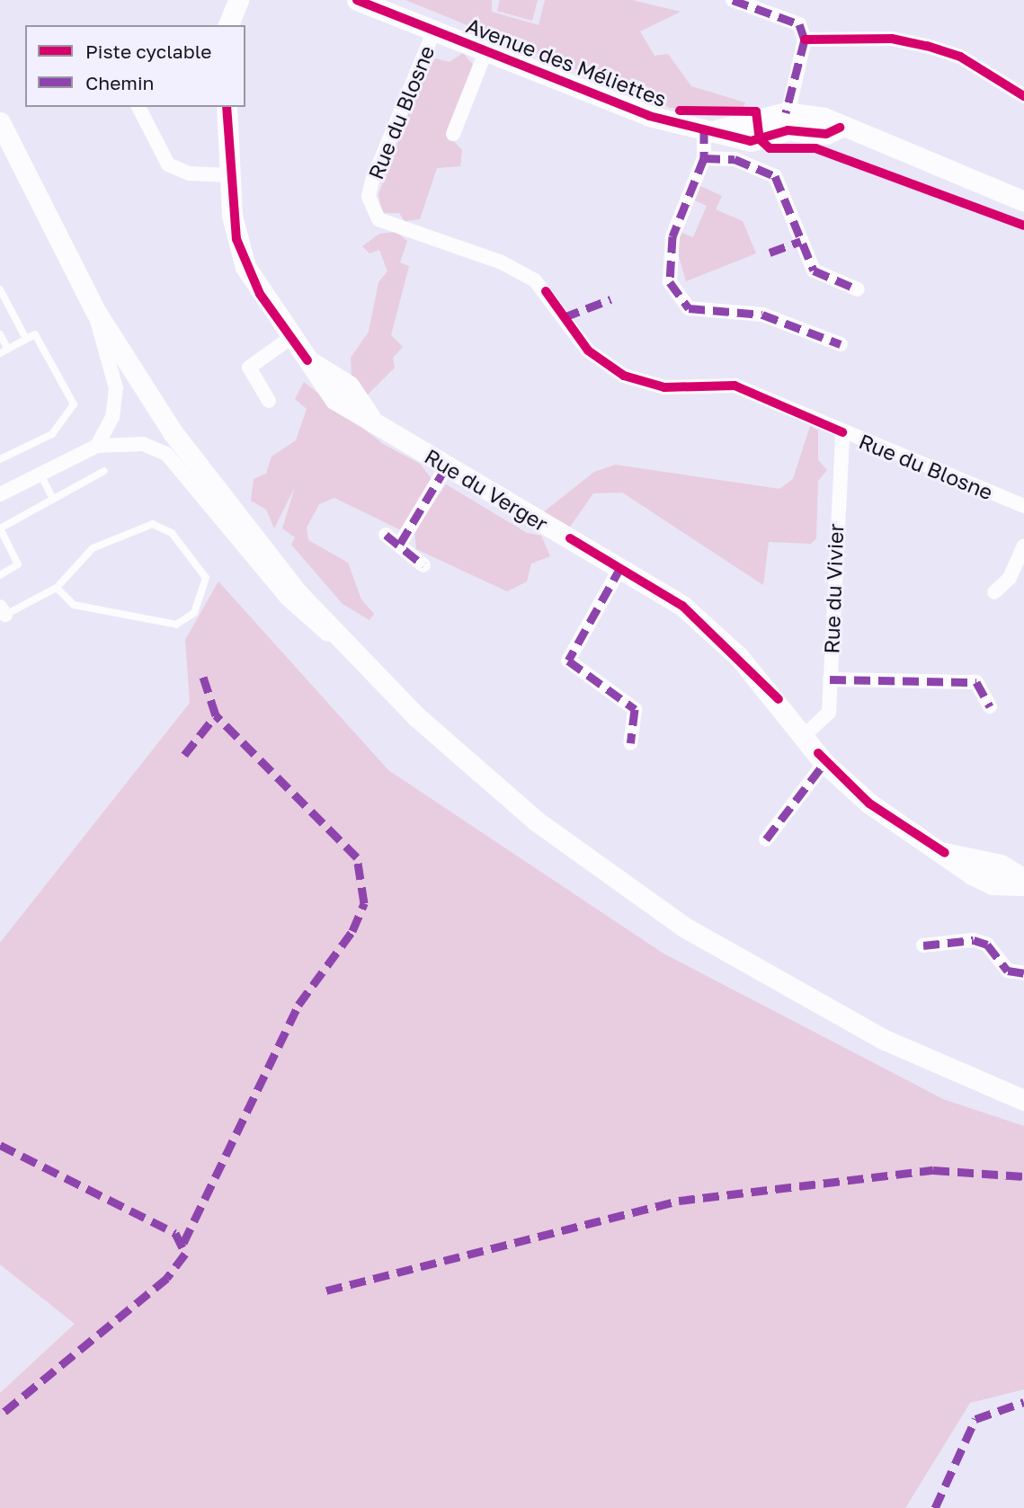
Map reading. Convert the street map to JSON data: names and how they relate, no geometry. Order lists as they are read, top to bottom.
{
  "streets": {
    "street": [
      "Avenue des Méliettes",
      "Rue du Blosne",
      "Rue du Verger",
      "Rue du Vivier"
    ]
  },
  "crossings": [
    ["Avenue des Méliettes", "Rue du Blosne"],
    ["Rue du Blosne", "Rue du Vivier"],
    ["Rue du Verger", "Rue du Vivier"]
  ],
  "legend": ["Piste cyclable", "Chemin"]
}
